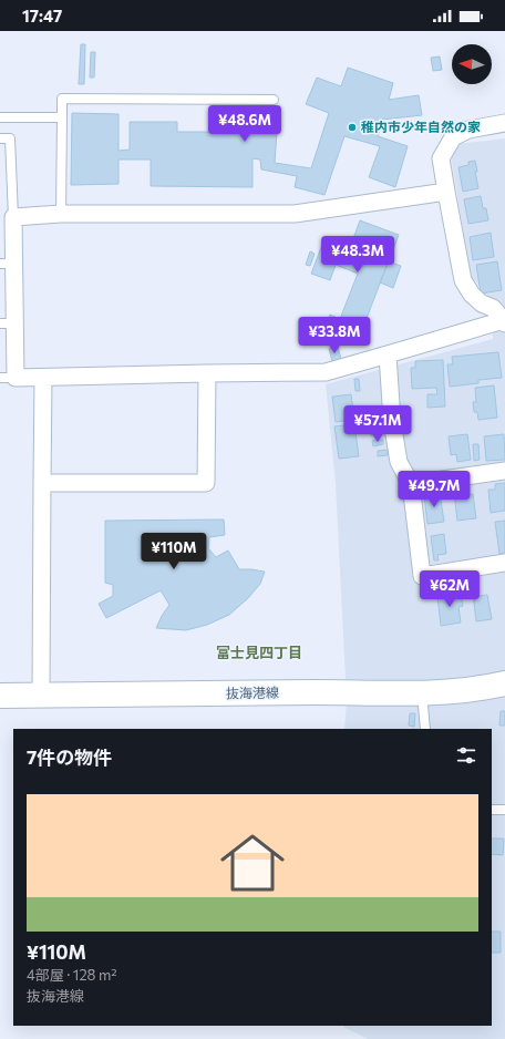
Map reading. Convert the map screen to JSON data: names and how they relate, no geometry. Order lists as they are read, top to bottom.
{
  "streets": {
    "main road": ["抜海港線"]
  },
  "districts": ["富士見四丁目"],
  "places": ["稚内市少年自然の家"],
  "north": "left",
  "page": {
    "status": "17:47",
    "price": [
      "¥48.6M",
      "¥48.3M",
      "¥33.8M",
      "¥57.1M",
      "¥49.7M",
      "¥110M",
      "¥62M"
    ],
    "heading": "7件の物件",
    "list": [
      {
        "name": "¥110M",
        "note": "4部屋 · 128 m² · 抜海港線"
      }
    ]
  }
}
